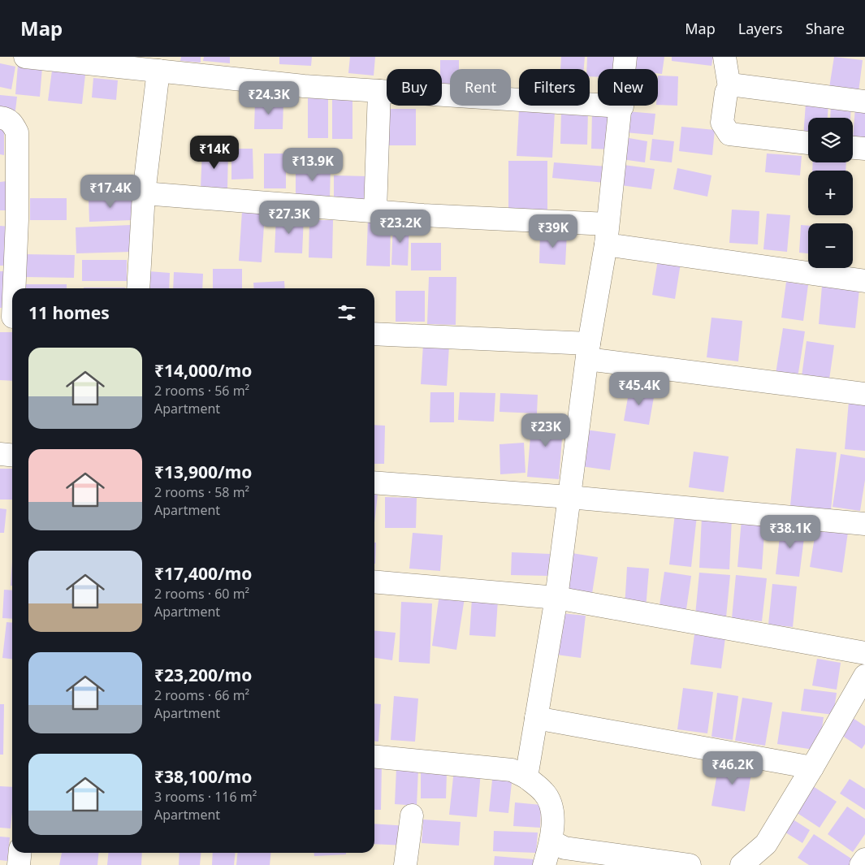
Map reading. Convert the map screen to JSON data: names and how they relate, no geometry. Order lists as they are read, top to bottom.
{
  "page": {
    "header": "Map",
    "nav": ["Map", "Layers", "Share"],
    "chip": [
      "Buy",
      "Rent",
      "Filters",
      "New"
    ],
    "price": [
      "₹24.3K",
      "₹14K",
      "₹13.9K",
      "₹17.4K",
      "₹27.3K",
      "₹23.2K",
      "₹39K",
      "₹45.4K",
      "₹23K",
      "₹38.1K",
      "₹46.2K"
    ],
    "map_buttons": ["+", "−"],
    "heading": "11 homes",
    "list": [
      {
        "name": "₹14,000/mo",
        "note": "2 rooms · 56 m² · Apartment"
      },
      {
        "name": "₹13,900/mo",
        "note": "2 rooms · 58 m² · Apartment"
      },
      {
        "name": "₹17,400/mo",
        "note": "2 rooms · 60 m² · Apartment"
      },
      {
        "name": "₹23,200/mo",
        "note": "2 rooms · 66 m² · Apartment"
      },
      {
        "name": "₹38,100/mo",
        "note": "3 rooms · 116 m² · Apartment"
      }
    ]
  }
}
